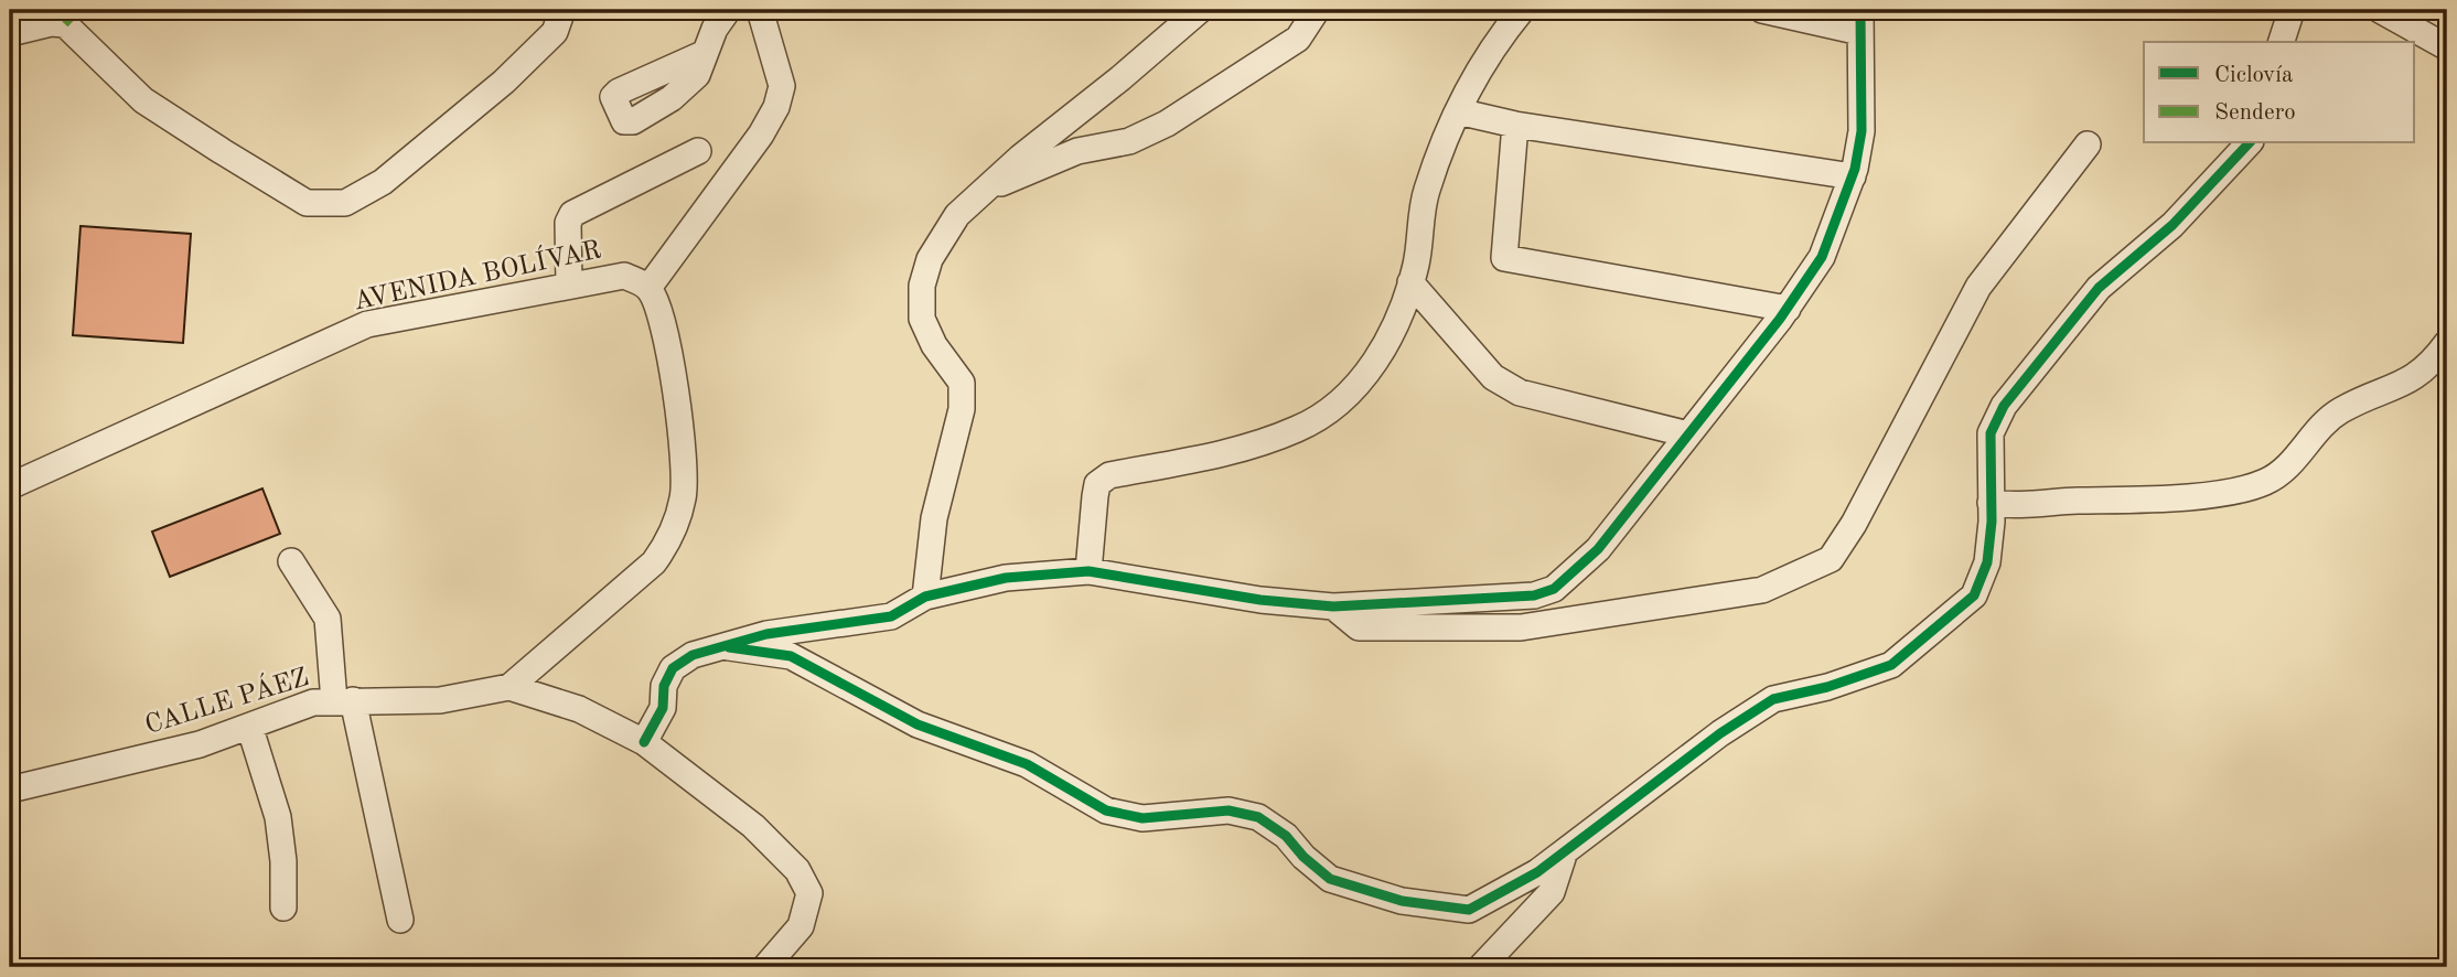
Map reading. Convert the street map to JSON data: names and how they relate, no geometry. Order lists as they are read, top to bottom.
{
  "streets": {
    "street": ["AVENIDA BOLÍVAR", "CALLE PÁEZ"]
  },
  "legend": ["Ciclovía", "Sendero"]
}
